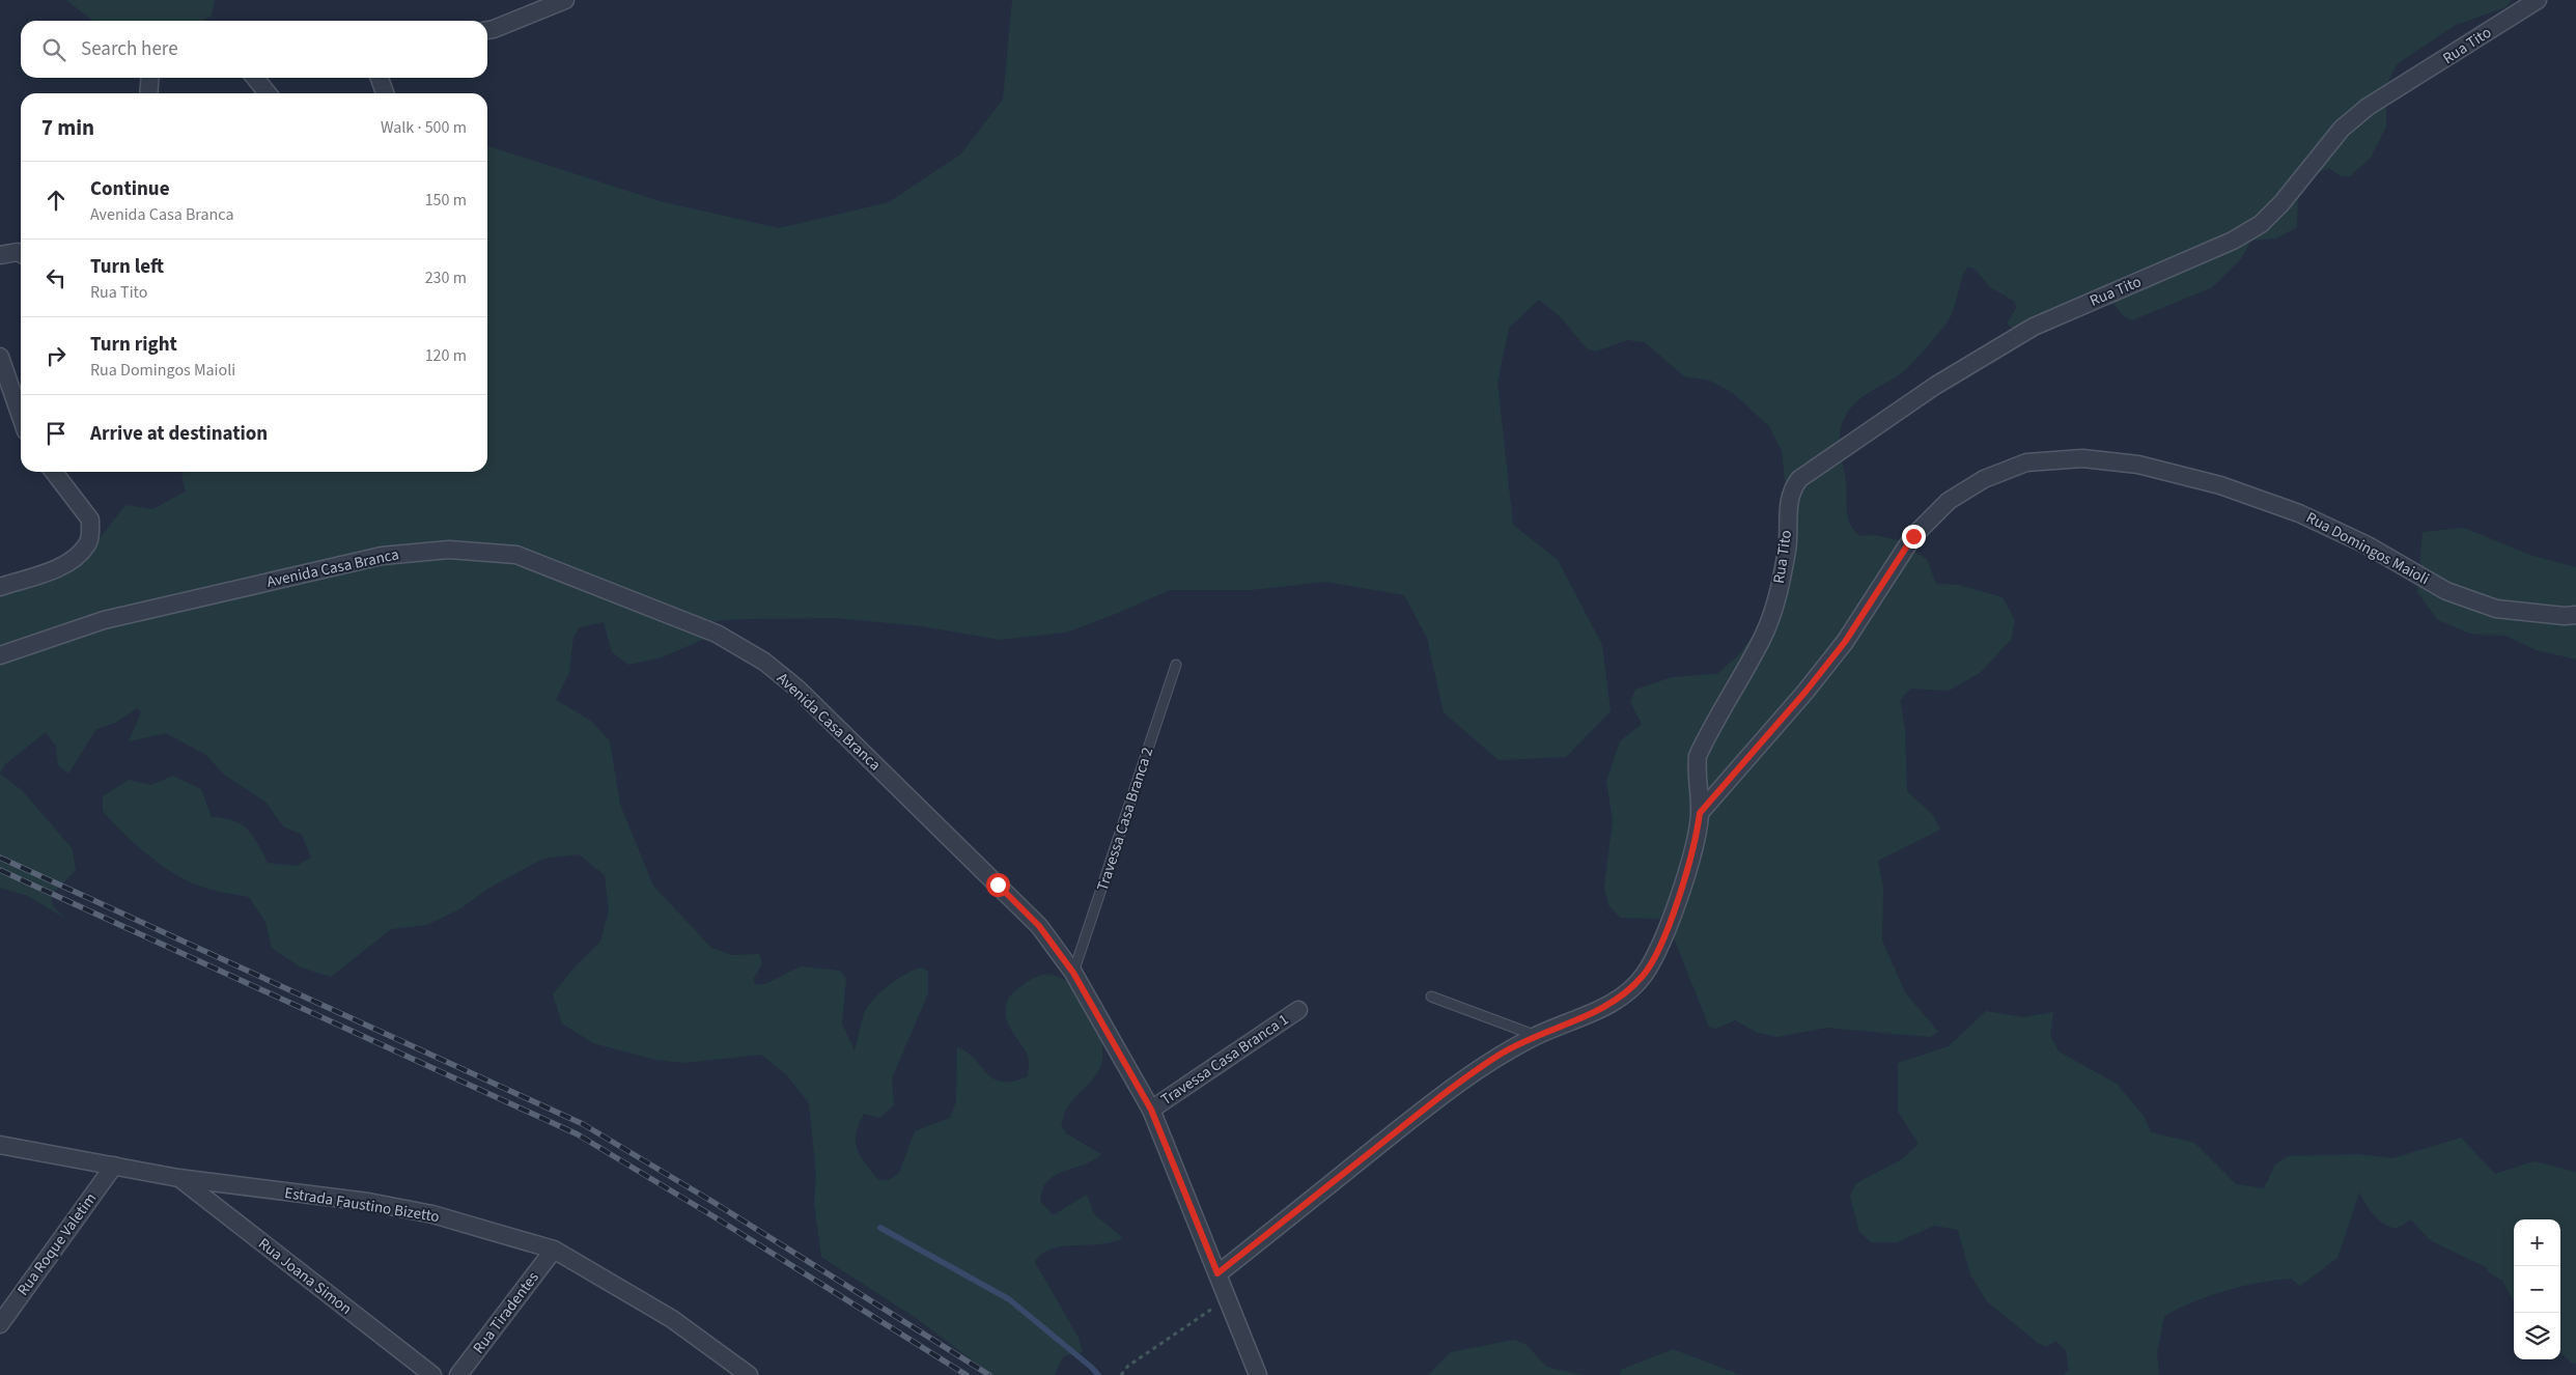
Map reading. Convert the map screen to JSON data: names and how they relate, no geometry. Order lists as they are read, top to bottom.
{
  "streets": {
    "street": [
      "Rua Tito",
      "Rua Domingos Maioli",
      "Avenida Casa Branca",
      "Travessa Casa Branca 1",
      "Estrada Faustino Bizetto",
      "Rua Roque Valetim",
      "Rua Joana Simon",
      "Rua Tiradentes"
    ],
    "lane": ["Travessa Casa Branca 2"]
  },
  "crossings": [
    ["Rua Tito", "Rua Domingos Maioli"],
    ["Rua Tito", "Avenida Casa Branca"],
    ["Avenida Casa Branca", "Travessa Casa Branca 2"],
    ["Avenida Casa Branca", "Travessa Casa Branca 1"],
    ["Estrada Faustino Bizetto", "Rua Roque Valetim"],
    ["Estrada Faustino Bizetto", "Rua Joana Simon"],
    ["Estrada Faustino Bizetto", "Rua Tiradentes"]
  ],
  "page": {
    "search": "Search here",
    "heading": ["7 min", "Walk · 500 m"],
    "list": [
      ["Continue", "Avenida Casa Branca", "150 m"],
      ["Turn left", "Rua Tito", "230 m"],
      ["Turn right", "Rua Domingos Maioli", "120 m"],
      "Arrive at destination"
    ],
    "map_buttons": ["+", "−"]
  }
}
